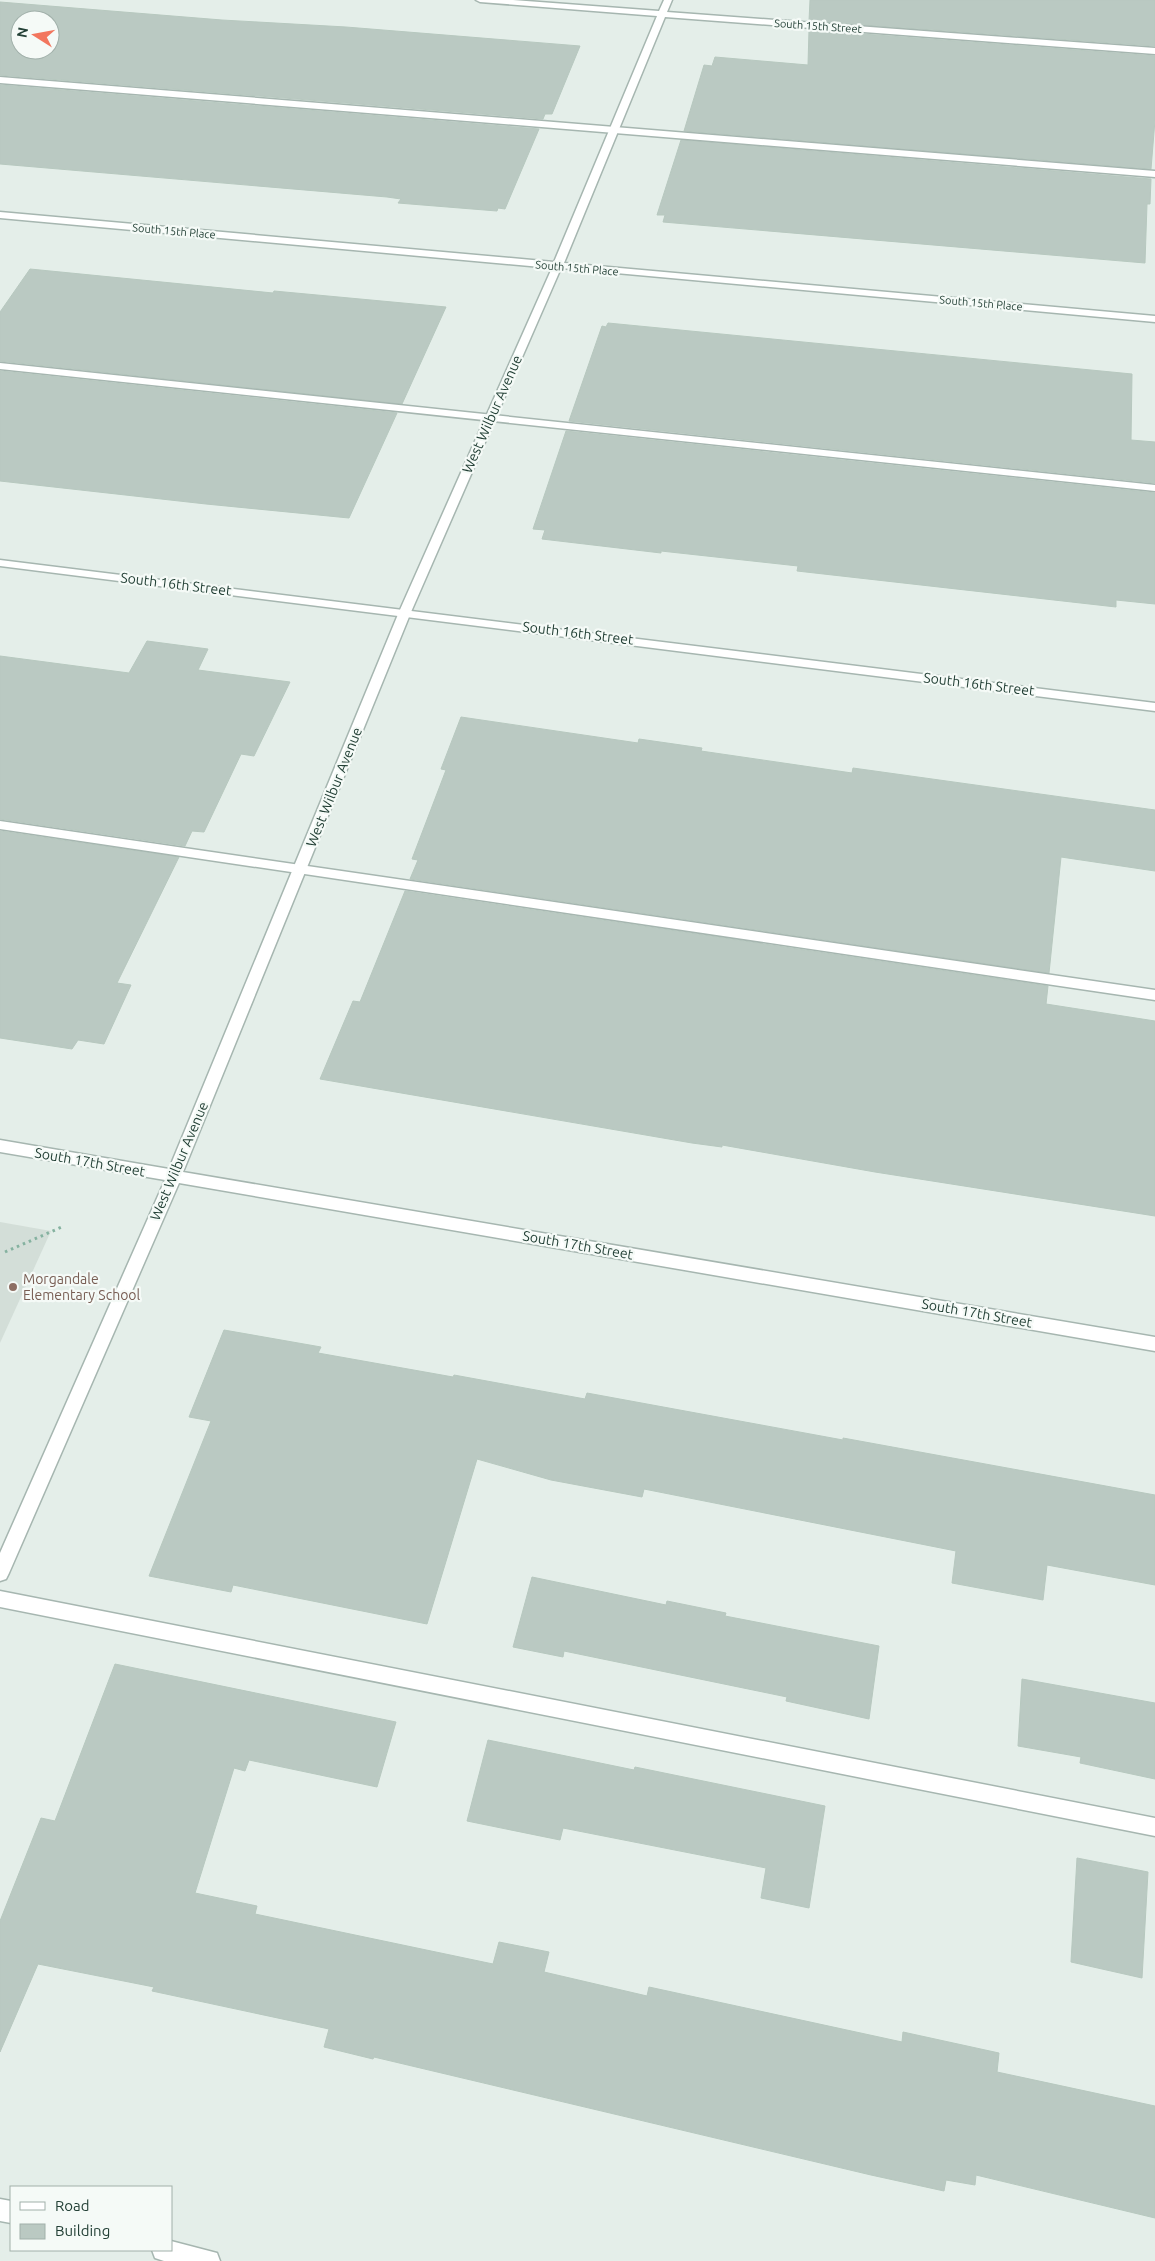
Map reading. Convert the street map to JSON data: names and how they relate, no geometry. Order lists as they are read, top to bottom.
{
  "streets": {
    "street": [
      "South 15th Street",
      "South 15th Place",
      "West Wilbur Avenue",
      "South 16th Street",
      "South 17th Street"
    ]
  },
  "crossings": [
    ["South 15th Street", "West Wilbur Avenue"],
    ["South 15th Place", "West Wilbur Avenue"],
    ["West Wilbur Avenue", "South 16th Street"],
    ["West Wilbur Avenue", "South 17th Street"]
  ],
  "places": ["Morgandale Elementary School"],
  "legend": ["Road", "Building"],
  "north": "left"
}
